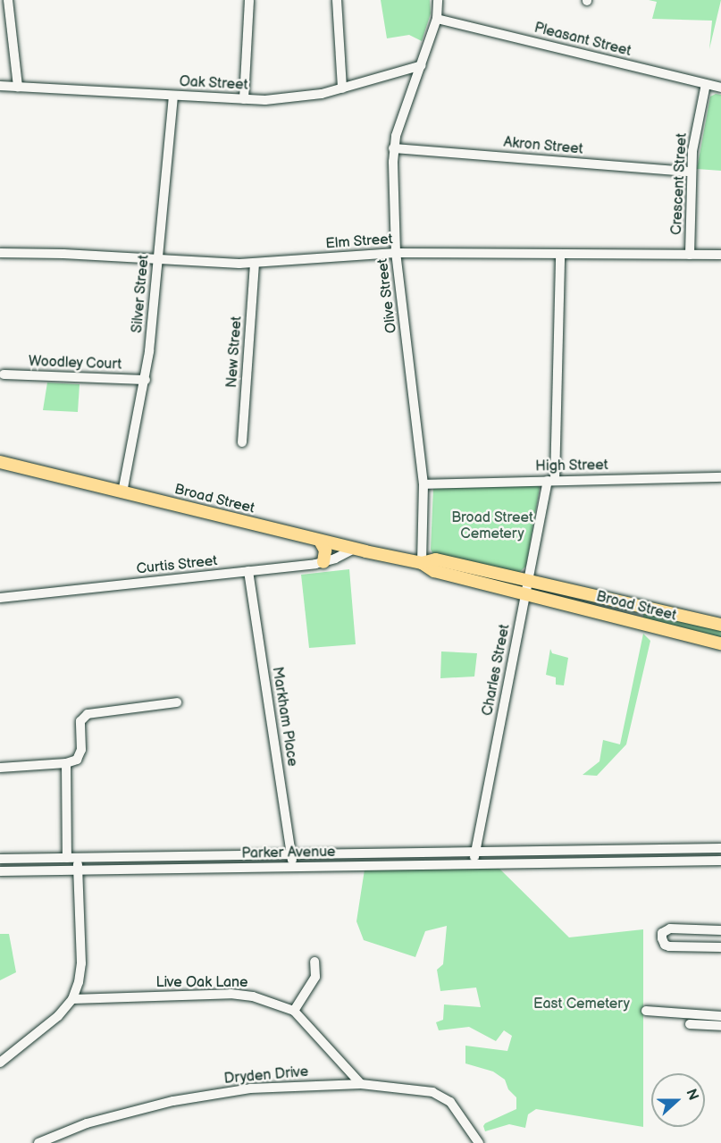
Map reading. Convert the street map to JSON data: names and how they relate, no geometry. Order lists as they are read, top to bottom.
{
  "streets": {
    "main road": ["Broad Street"],
    "street": [
      "Pleasant Street",
      "Oak Street",
      "Akron Street",
      "Crescent Street",
      "Elm Street",
      "Silver Street",
      "Olive Street",
      "New Street",
      "Woodley Court",
      "High Street",
      "Curtis Street",
      "Charles Street",
      "Markham Place",
      "Parker Avenue",
      "Live Oak Lane",
      "Dryden Drive"
    ]
  },
  "crossings": [
    ["Pleasant Street", "Crescent Street"],
    ["Pleasant Street", "Olive Street"],
    ["Oak Street", "Silver Street"],
    ["Oak Street", "Olive Street"],
    ["Akron Street", "Crescent Street"],
    ["Akron Street", "Olive Street"],
    ["Crescent Street", "Elm Street"],
    ["Elm Street", "Silver Street"],
    ["Elm Street", "Olive Street"],
    ["Elm Street", "New Street"],
    ["Elm Street", "Charles Street"],
    ["Silver Street", "Woodley Court"],
    ["Silver Street", "Broad Street"],
    ["Olive Street", "High Street"],
    ["Olive Street", "Broad Street"],
    ["High Street", "Charles Street"],
    ["Broad Street", "Curtis Street"],
    ["Broad Street", "Charles Street"],
    ["Curtis Street", "Markham Place"],
    ["Charles Street", "Parker Avenue"],
    ["Markham Place", "Parker Avenue"],
    ["Live Oak Lane", "Dryden Drive"]
  ],
  "parks": ["Broad Street Cemetery", "East Cemetery"],
  "north": "right"
}
